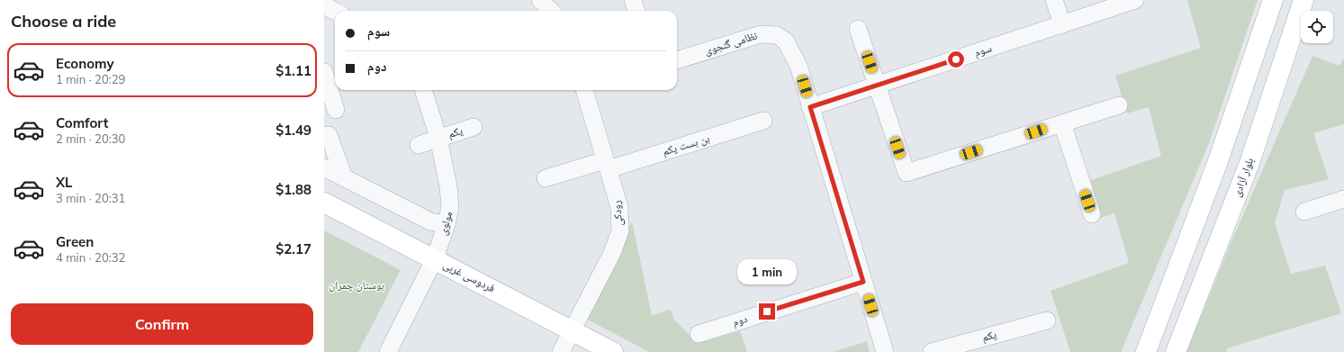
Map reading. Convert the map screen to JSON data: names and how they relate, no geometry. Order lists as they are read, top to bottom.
{
  "streets": {
    "main road": ["بلوار آزادی", "فردوسی غربی"],
    "street": [
      "نظامی گنجوی",
      "سوم",
      "یکم",
      "بن بست یکم",
      "رودکی",
      "مولوی",
      "دوم"
    ]
  },
  "crossings": [
    ["نظامی گنجوی", "سوم"],
    ["نظامی گنجوی", "دوم"],
    ["یکم", "مولوی"],
    ["بن بست یکم", "رودکی"],
    ["رودکی", "فردوسی غربی"],
    ["مولوی", "فردوسی غربی"]
  ],
  "parks": ["بوستان چمران"],
  "page": {
    "heading": "Choose a ride",
    "banner": ["سوم", "دوم"],
    "list": [
      {
        "name": "Economy",
        "note": "1 min · 20:29",
        "value": "$1.11"
      },
      {
        "name": "Comfort",
        "note": "2 min · 20:30",
        "value": "$1.49"
      },
      {
        "name": "XL",
        "note": "3 min · 20:31",
        "value": "$1.88"
      },
      {
        "name": "Green",
        "note": "4 min · 20:32",
        "value": "$2.17"
      }
    ],
    "bubble": "1 min",
    "buttons": "Confirm"
  }
}
